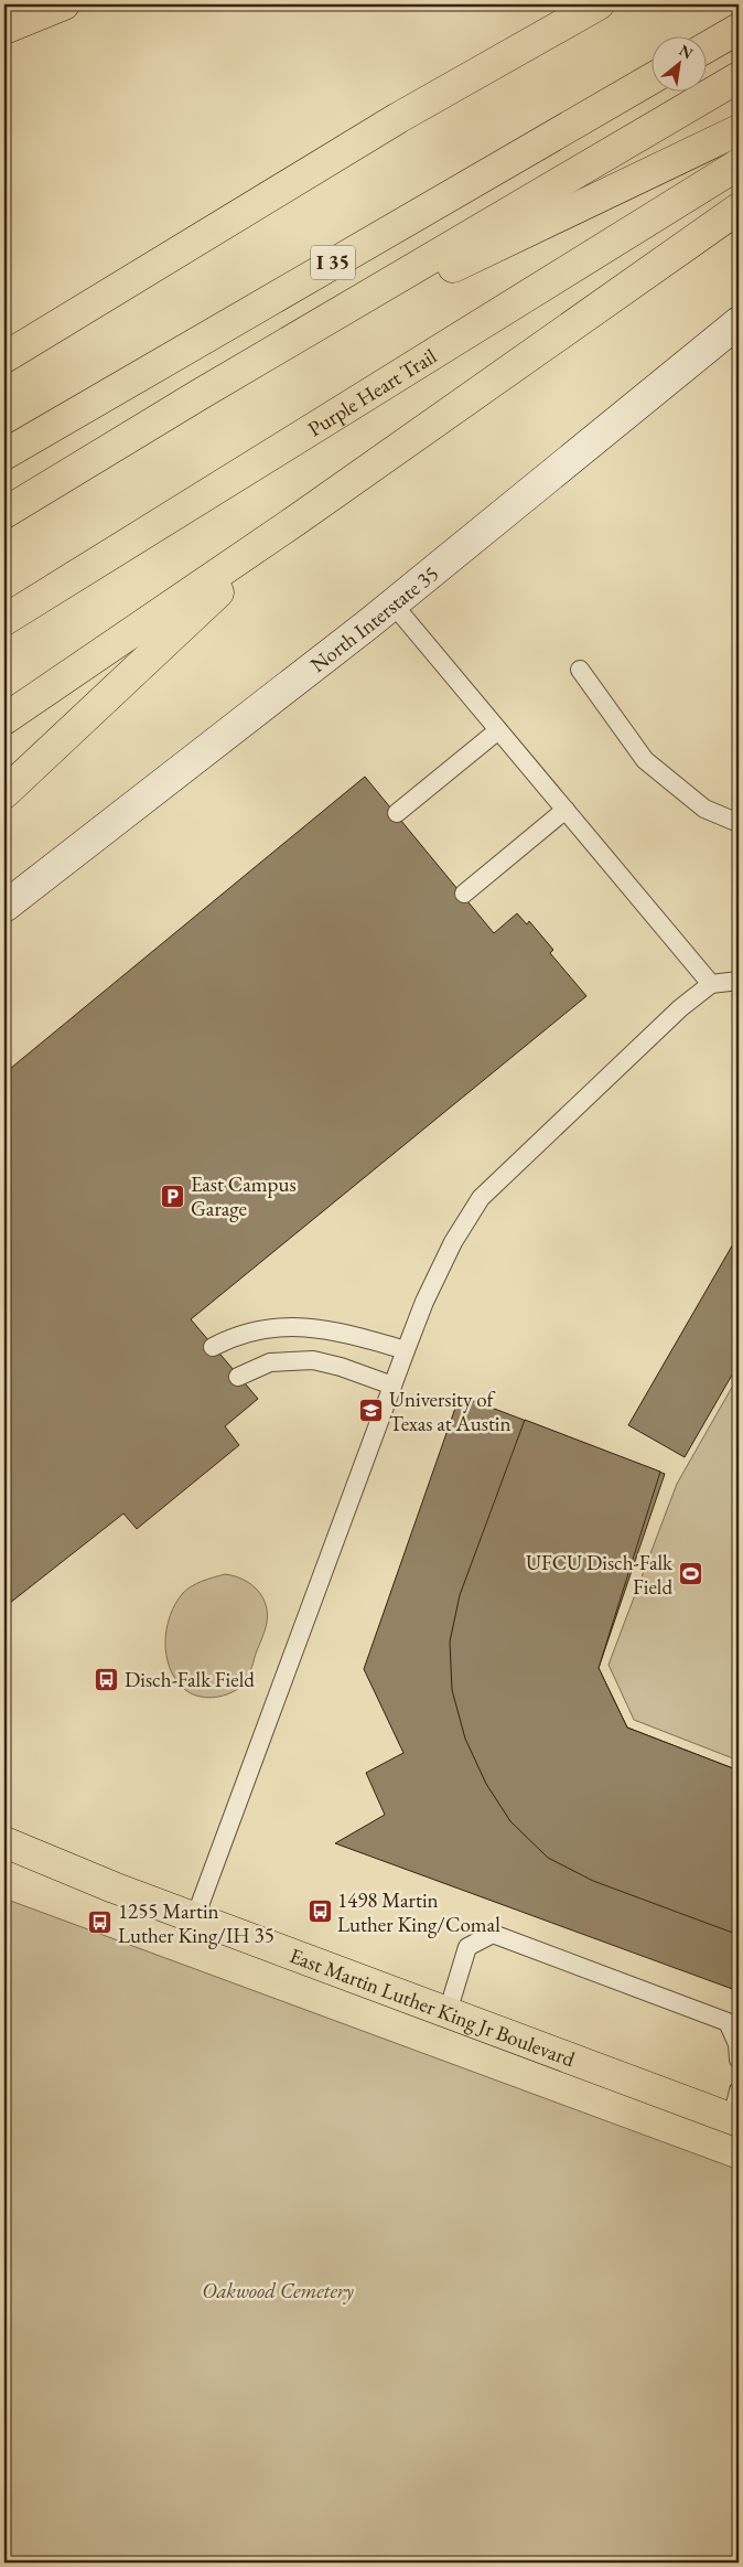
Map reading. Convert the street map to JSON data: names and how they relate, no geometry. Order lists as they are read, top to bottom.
{
  "streets": {
    "main road": [
      "I 35",
      "Purple Heart Trail",
      "North Interstate 35",
      "East Martin Luther King Jr Boulevard"
    ]
  },
  "parks": ["Oakwood Cemetery"],
  "places": {
    "parking": ["East Campus Garage"],
    "school or university": ["University of Texas at Austin"],
    "sports": ["UFCU Disch-Falk Field"],
    "bus stop": ["Disch-Falk Field", "1498 Martin Luther King/Comal", "1255 Martin Luther King/IH 35"]
  },
  "north": "top right"
}
